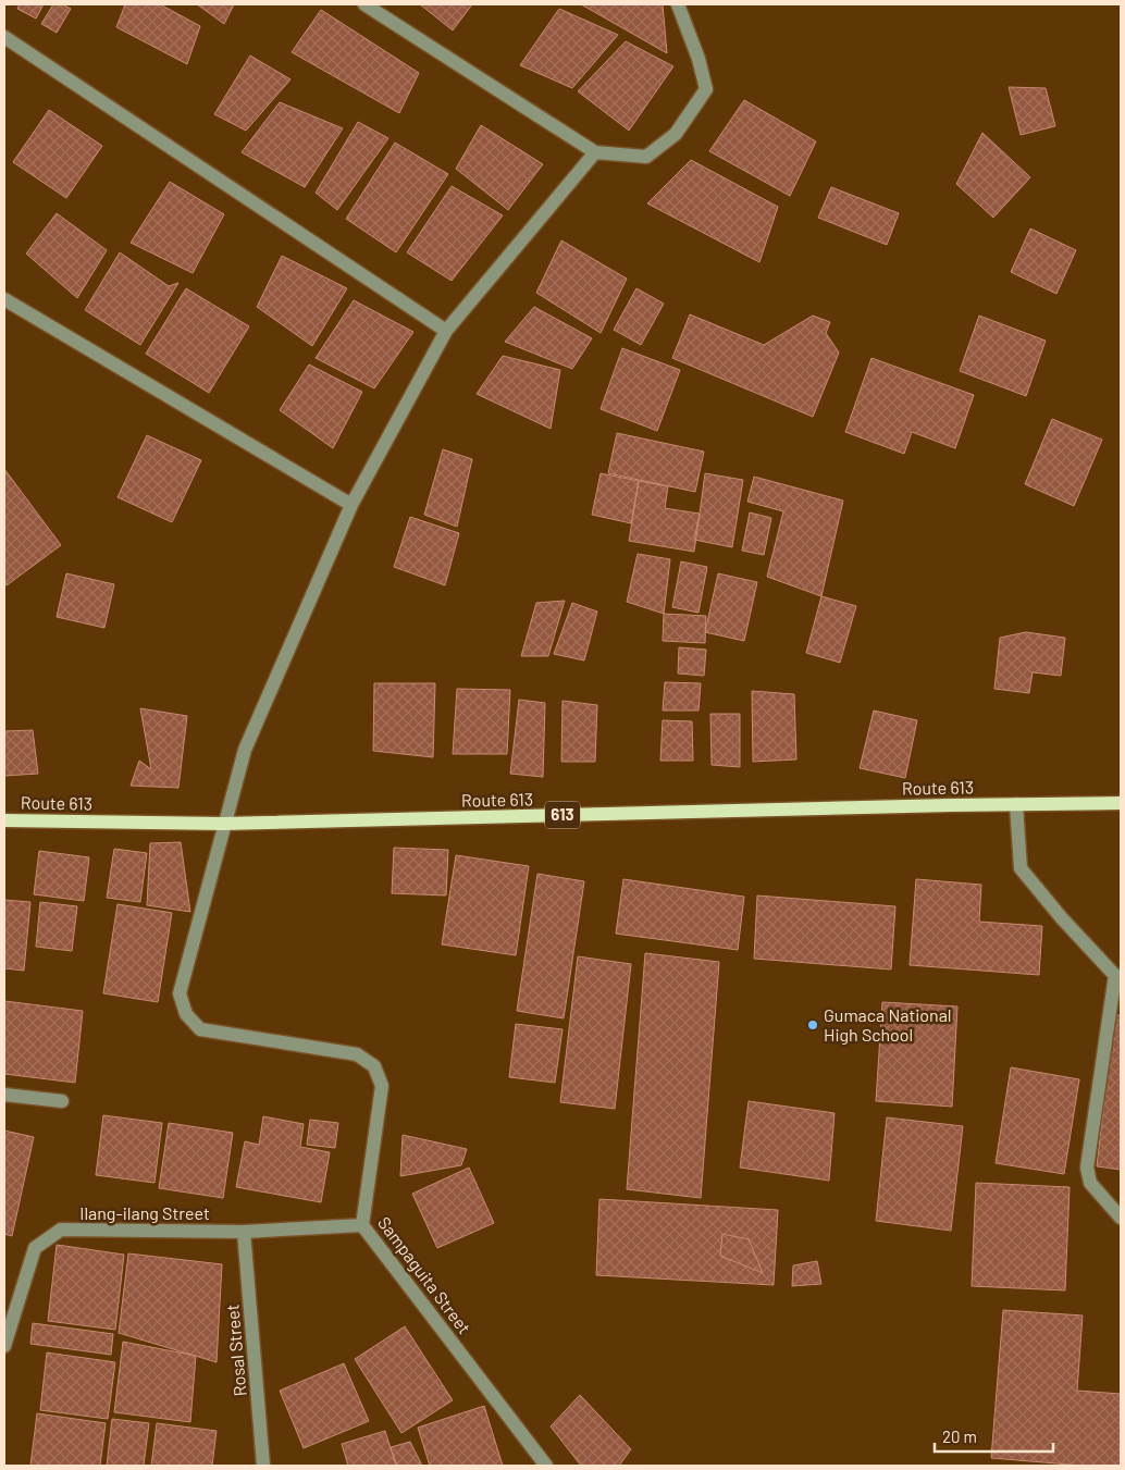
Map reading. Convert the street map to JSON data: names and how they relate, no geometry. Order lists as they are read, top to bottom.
{
  "streets": {
    "main road": ["Route 613", "613"],
    "street": ["Ilang-ilang Street", "Sampaguita Street", "Rosal Street"]
  },
  "crossings": [
    ["Route 613", "Sampaguita Street"],
    ["Ilang-ilang Street", "Sampaguita Street"],
    ["Ilang-ilang Street", "Rosal Street"]
  ],
  "places": ["Gumaca National High School"],
  "scale_bar": "20 m"
}
